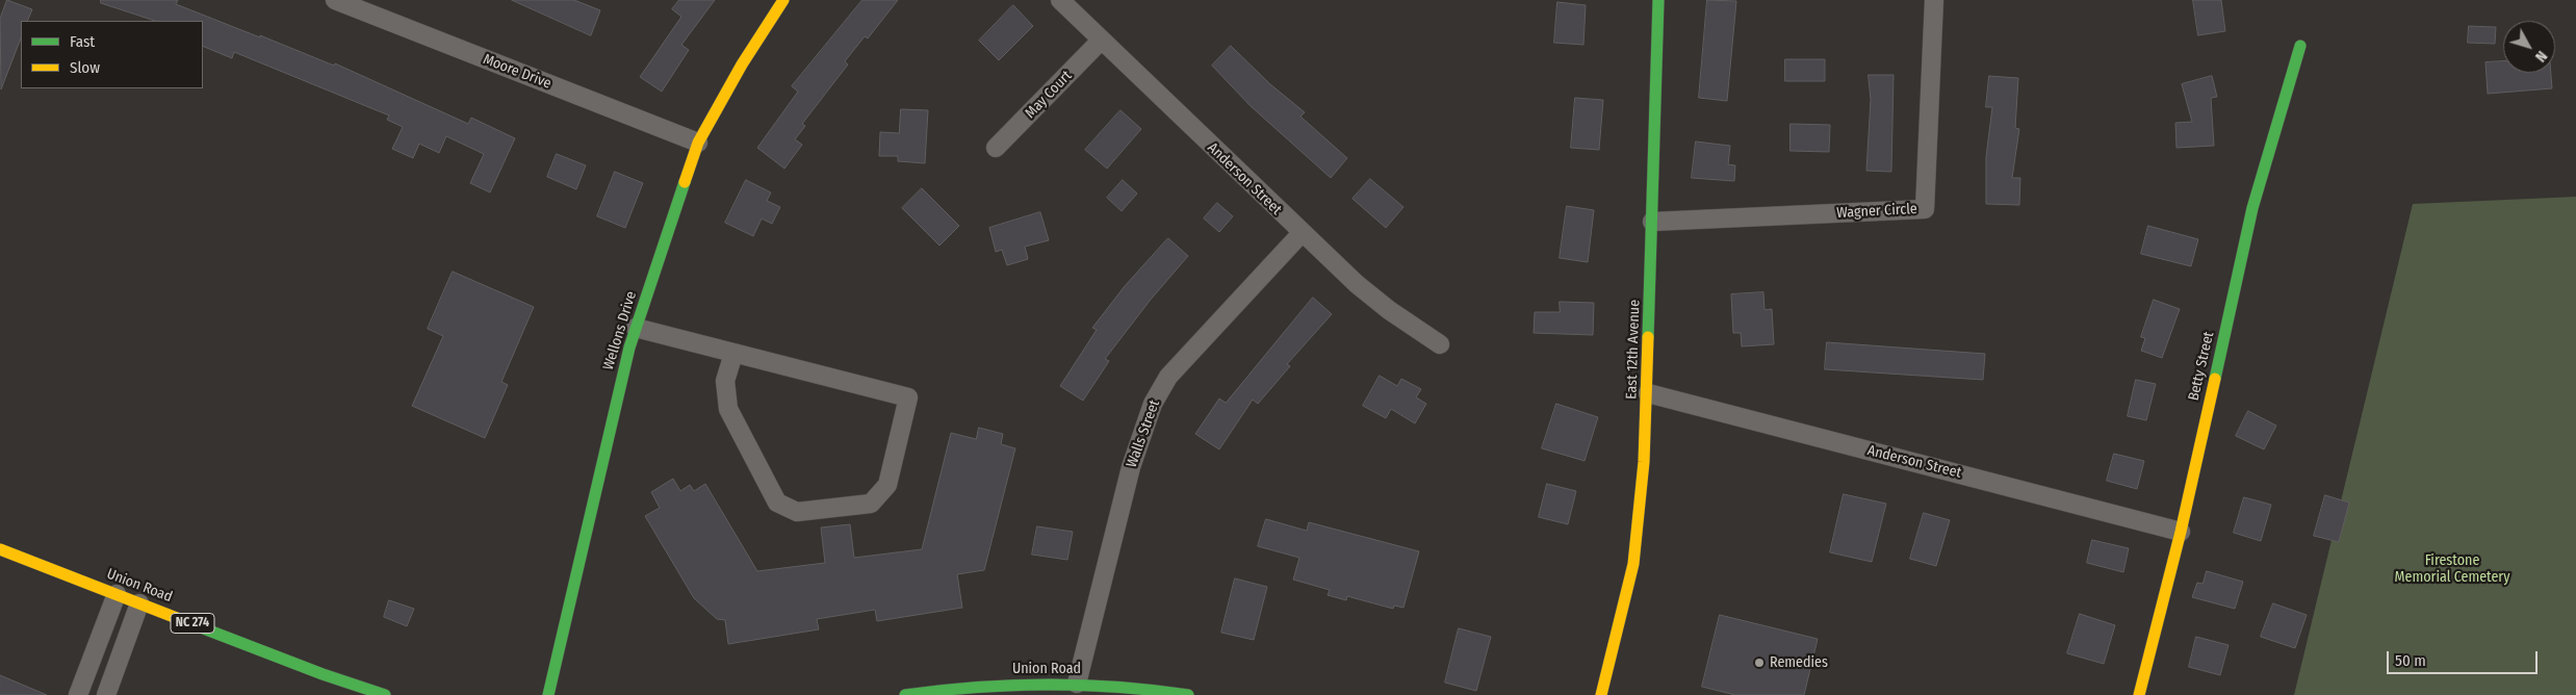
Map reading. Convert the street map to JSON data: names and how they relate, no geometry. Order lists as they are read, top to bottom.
{
  "streets": {
    "street": [
      "Moore Drive",
      "May Court",
      "Anderson Street",
      "Wagner Circle",
      "Wellons Drive",
      "East 12th Avenue",
      "Betty Street",
      "Walls Street",
      "Union Road",
      "NC 274"
    ]
  },
  "crossings": [
    ["Moore Drive", "Wellons Drive"],
    ["May Court", "Anderson Street"],
    ["Anderson Street", "East 12th Avenue"],
    ["Anderson Street", "Betty Street"],
    ["Anderson Street", "Walls Street"],
    ["Wagner Circle", "East 12th Avenue"],
    ["Walls Street", "Union Road"]
  ],
  "parks": ["Firestone Memorial Cemetery"],
  "places": ["Remedies"],
  "legend": ["Fast", "Slow"],
  "scale_bar": "50 m",
  "north": "bottom right"
}
